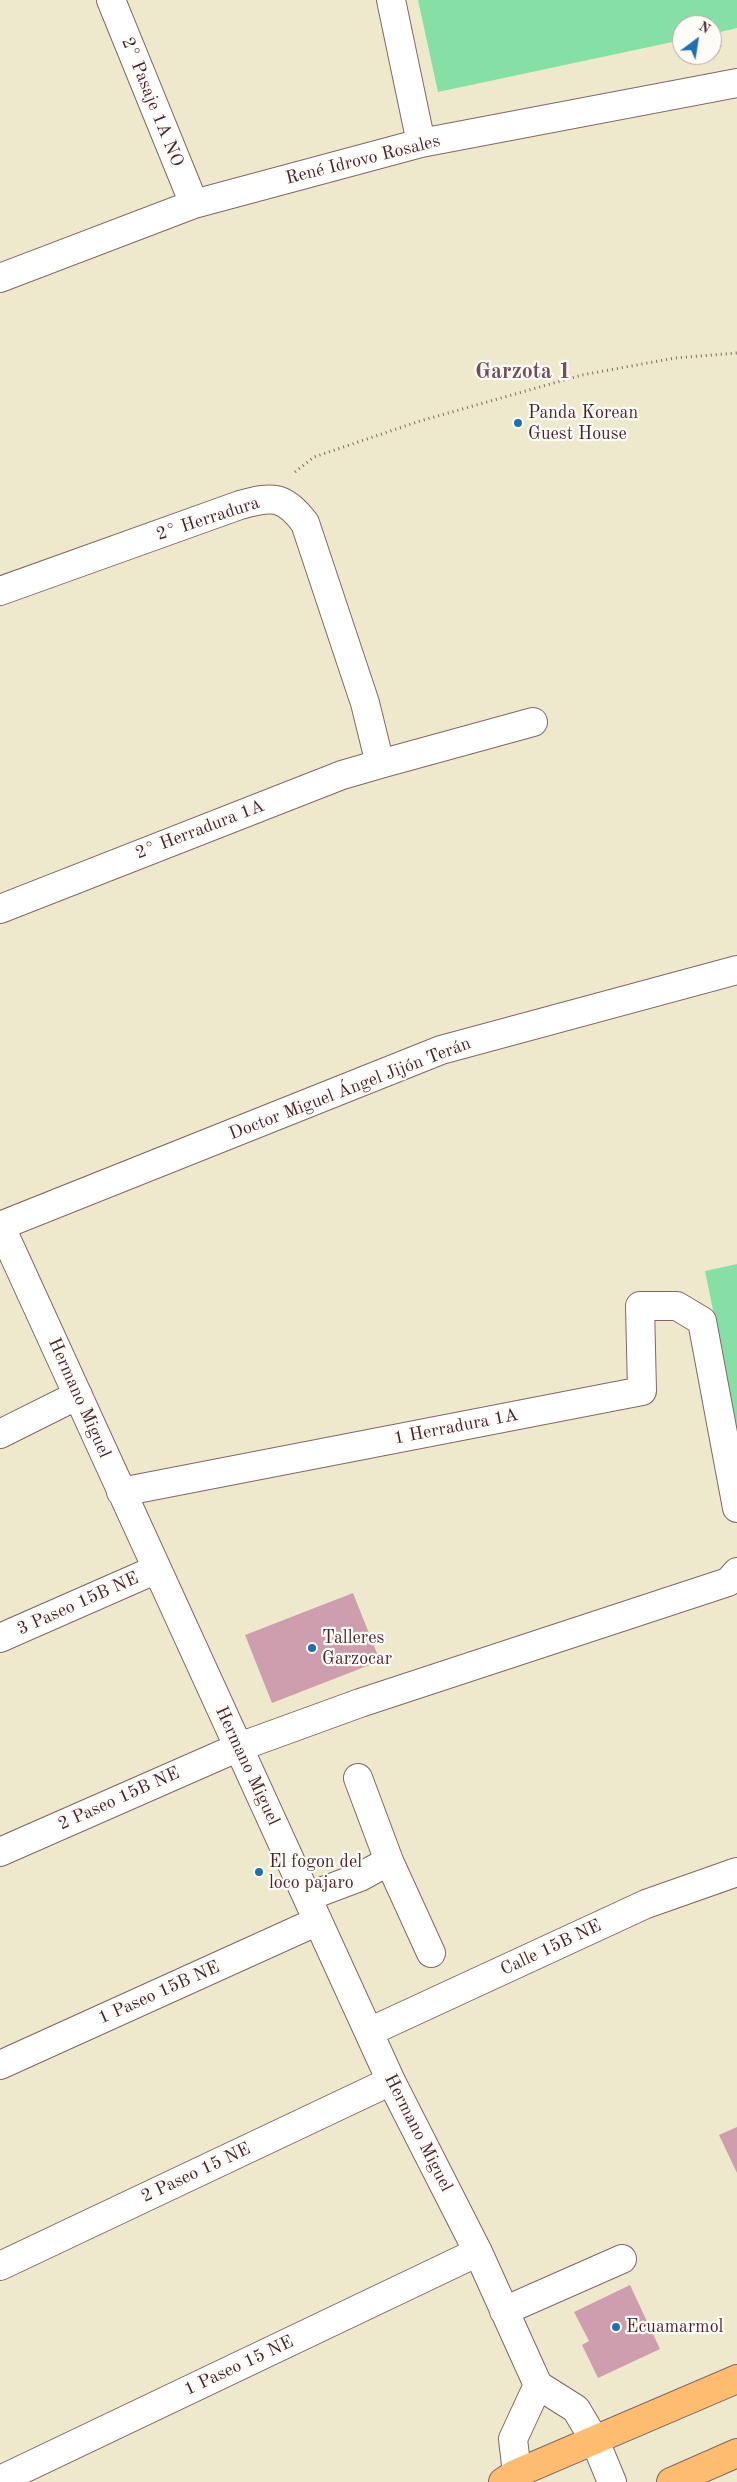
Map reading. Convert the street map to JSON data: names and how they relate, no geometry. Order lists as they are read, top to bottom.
{
  "streets": {
    "street": [
      "2° Pasaje 1A NO",
      "René Idrovo Rosales",
      "2° Herradura",
      "2° Herradura 1A",
      "Doctor Miguel Ángel Jijón Terán",
      "Hermano Miguel",
      "1 Herradura 1A",
      "3 Paseo 15B NE",
      "2 Paseo 15B NE",
      "Calle 15B NE",
      "1 Paseo 15B NE",
      "2 Paseo 15 NE",
      "1 Paseo 15 NE"
    ]
  },
  "crossings": [
    ["2° Pasaje 1A NO", "René Idrovo Rosales"],
    ["2° Herradura", "2° Herradura 1A"],
    ["Doctor Miguel Ángel Jijón Terán", "Hermano Miguel"],
    ["Hermano Miguel", "1 Herradura 1A"],
    ["Hermano Miguel", "3 Paseo 15B NE"],
    ["Hermano Miguel", "2 Paseo 15B NE"],
    ["Hermano Miguel", "Calle 15B NE"],
    ["Hermano Miguel", "1 Paseo 15B NE"],
    ["Hermano Miguel", "2 Paseo 15 NE"],
    ["Hermano Miguel", "1 Paseo 15 NE"]
  ],
  "districts": ["Garzota 1"],
  "places": [
    "Panda Korean Guest House",
    "Talleres Garzocar",
    "El fogon del loco pajaro",
    "Ecuamarmol"
  ],
  "north": "top right"
}
